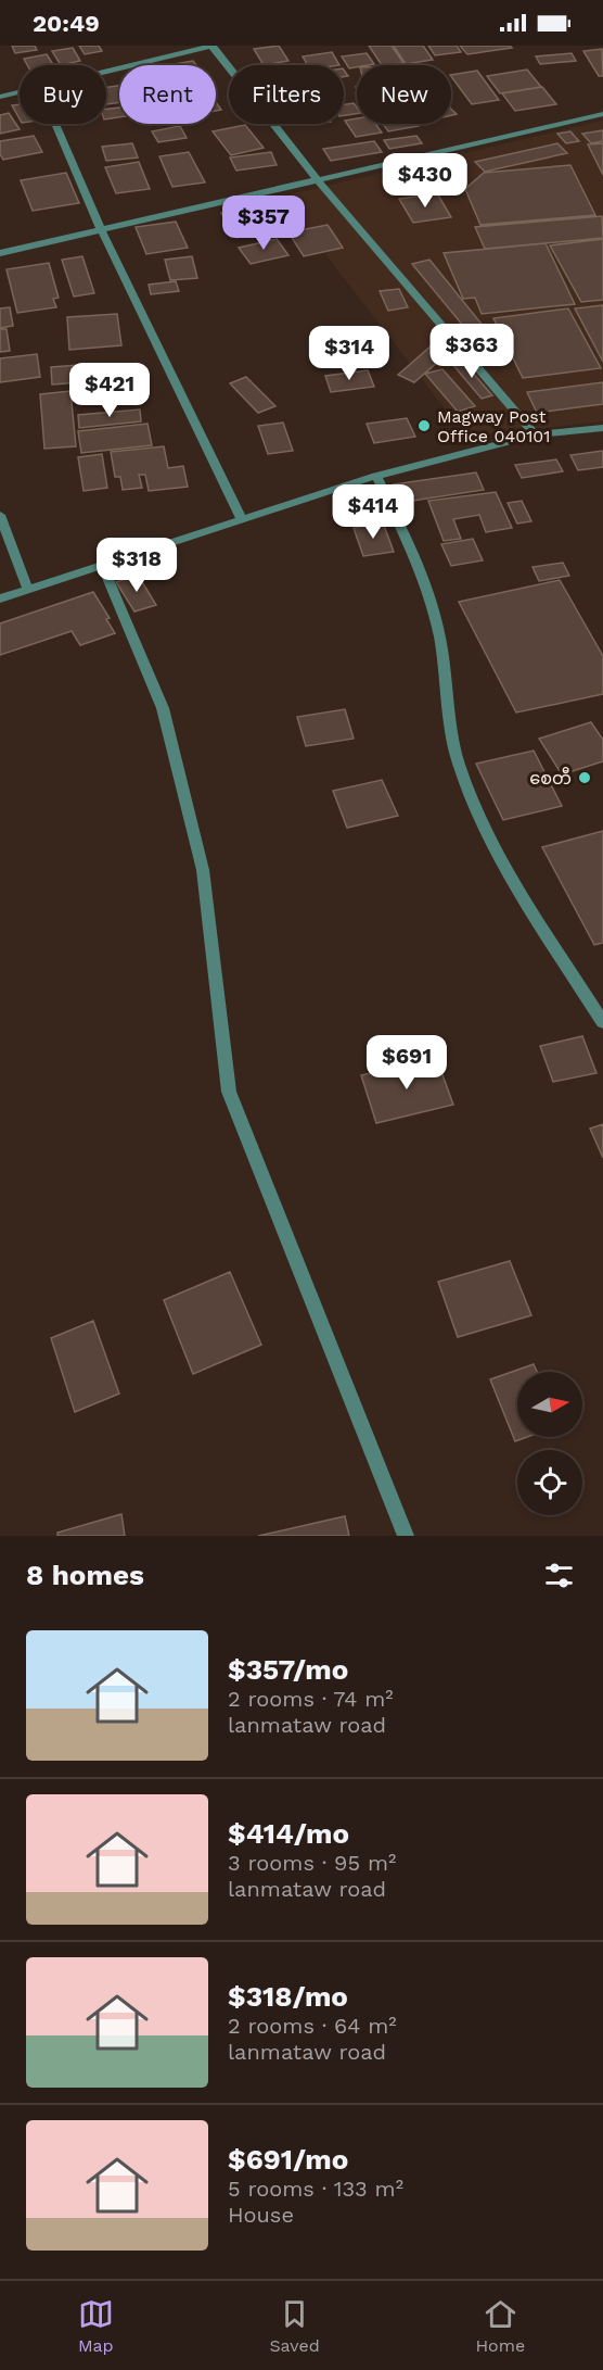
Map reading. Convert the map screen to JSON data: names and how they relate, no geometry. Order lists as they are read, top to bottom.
{
  "places": ["Magway Post Office 040101", "စေတီ"],
  "north": "right",
  "page": {
    "status": "20:49",
    "chip": [
      "Buy",
      "Rent",
      "Filters",
      "New"
    ],
    "price": [
      "$430",
      "$357",
      "$363",
      "$314",
      "$421",
      "$414",
      "$318",
      "$691"
    ],
    "heading": "8 homes",
    "list": [
      {
        "name": "$357/mo",
        "note": "2 rooms · 74 m² · lanmataw road"
      },
      {
        "name": "$414/mo",
        "note": "3 rooms · 95 m² · lanmataw road"
      },
      {
        "name": "$318/mo",
        "note": "2 rooms · 64 m² · lanmataw road"
      },
      {
        "name": "$691/mo",
        "note": "5 rooms · 133 m² · House"
      }
    ],
    "tabs": ["Map", "Saved", "Home"]
  }
}
